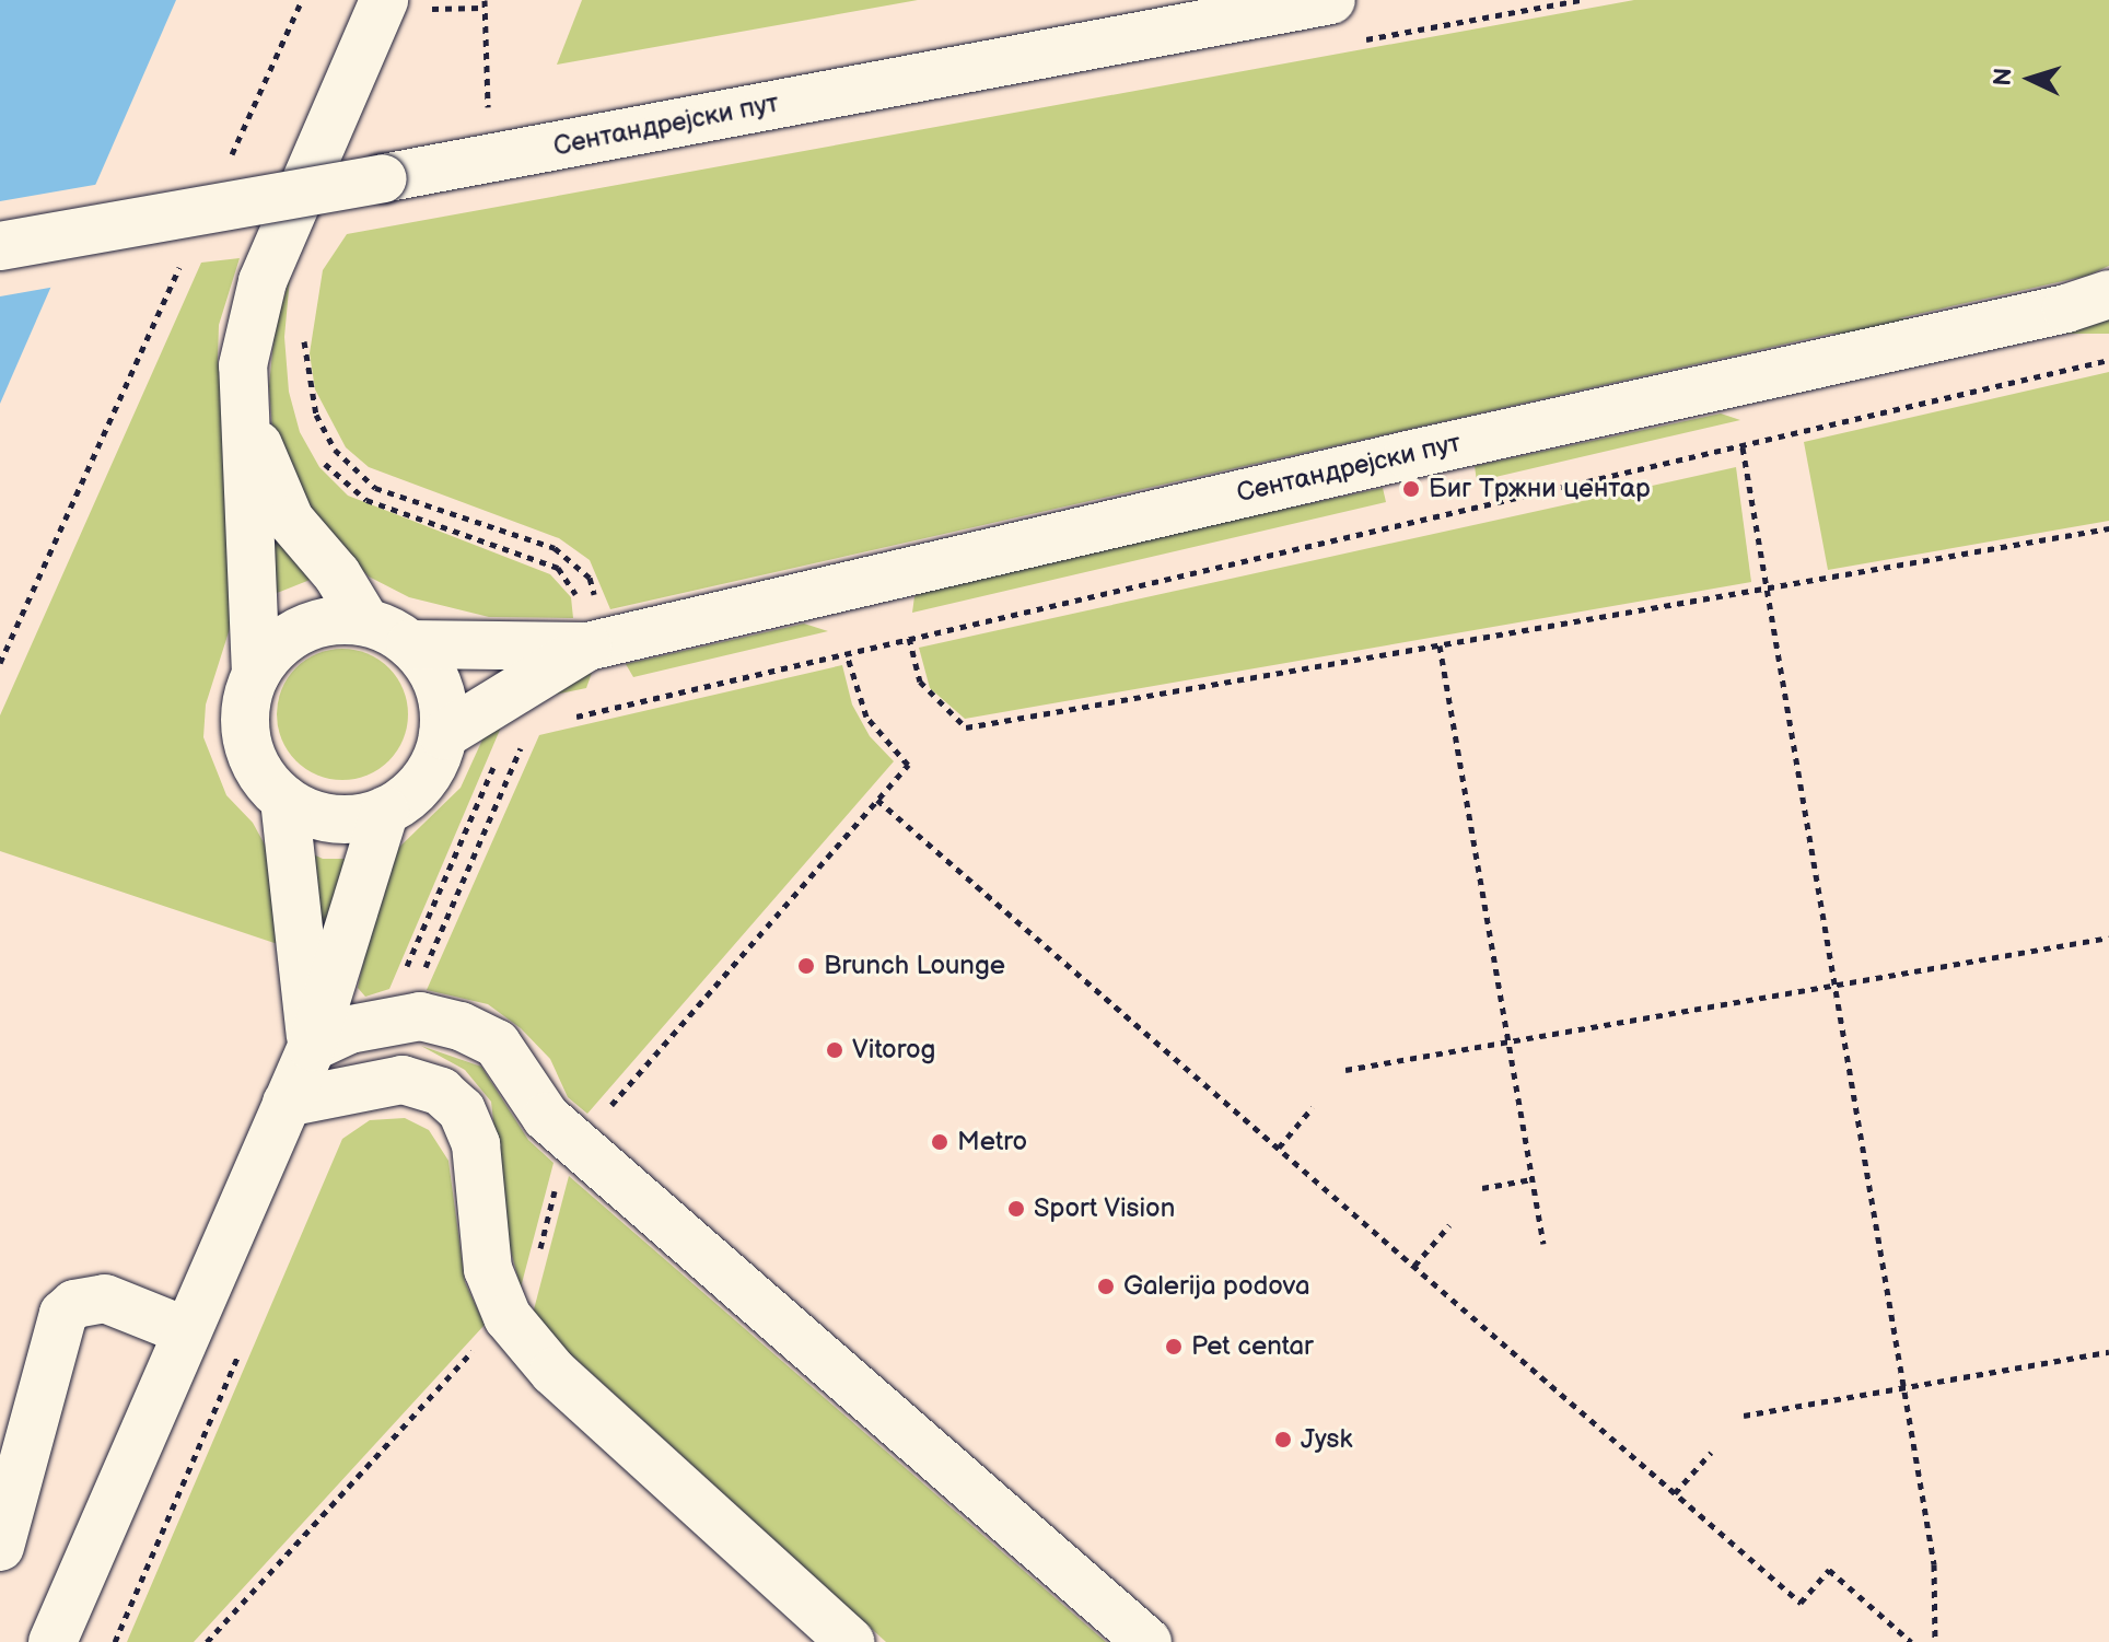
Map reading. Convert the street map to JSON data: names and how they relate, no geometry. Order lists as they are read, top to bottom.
{
  "streets": {
    "street": ["Сентандрејски пут"]
  },
  "places": [
    "Биг Тржни центар",
    "Brunch Lounge",
    "Vitorog",
    "Metro",
    "Sport Vision",
    "Galerija podova",
    "Pet centar",
    "Jysk"
  ],
  "north": "left"
}
